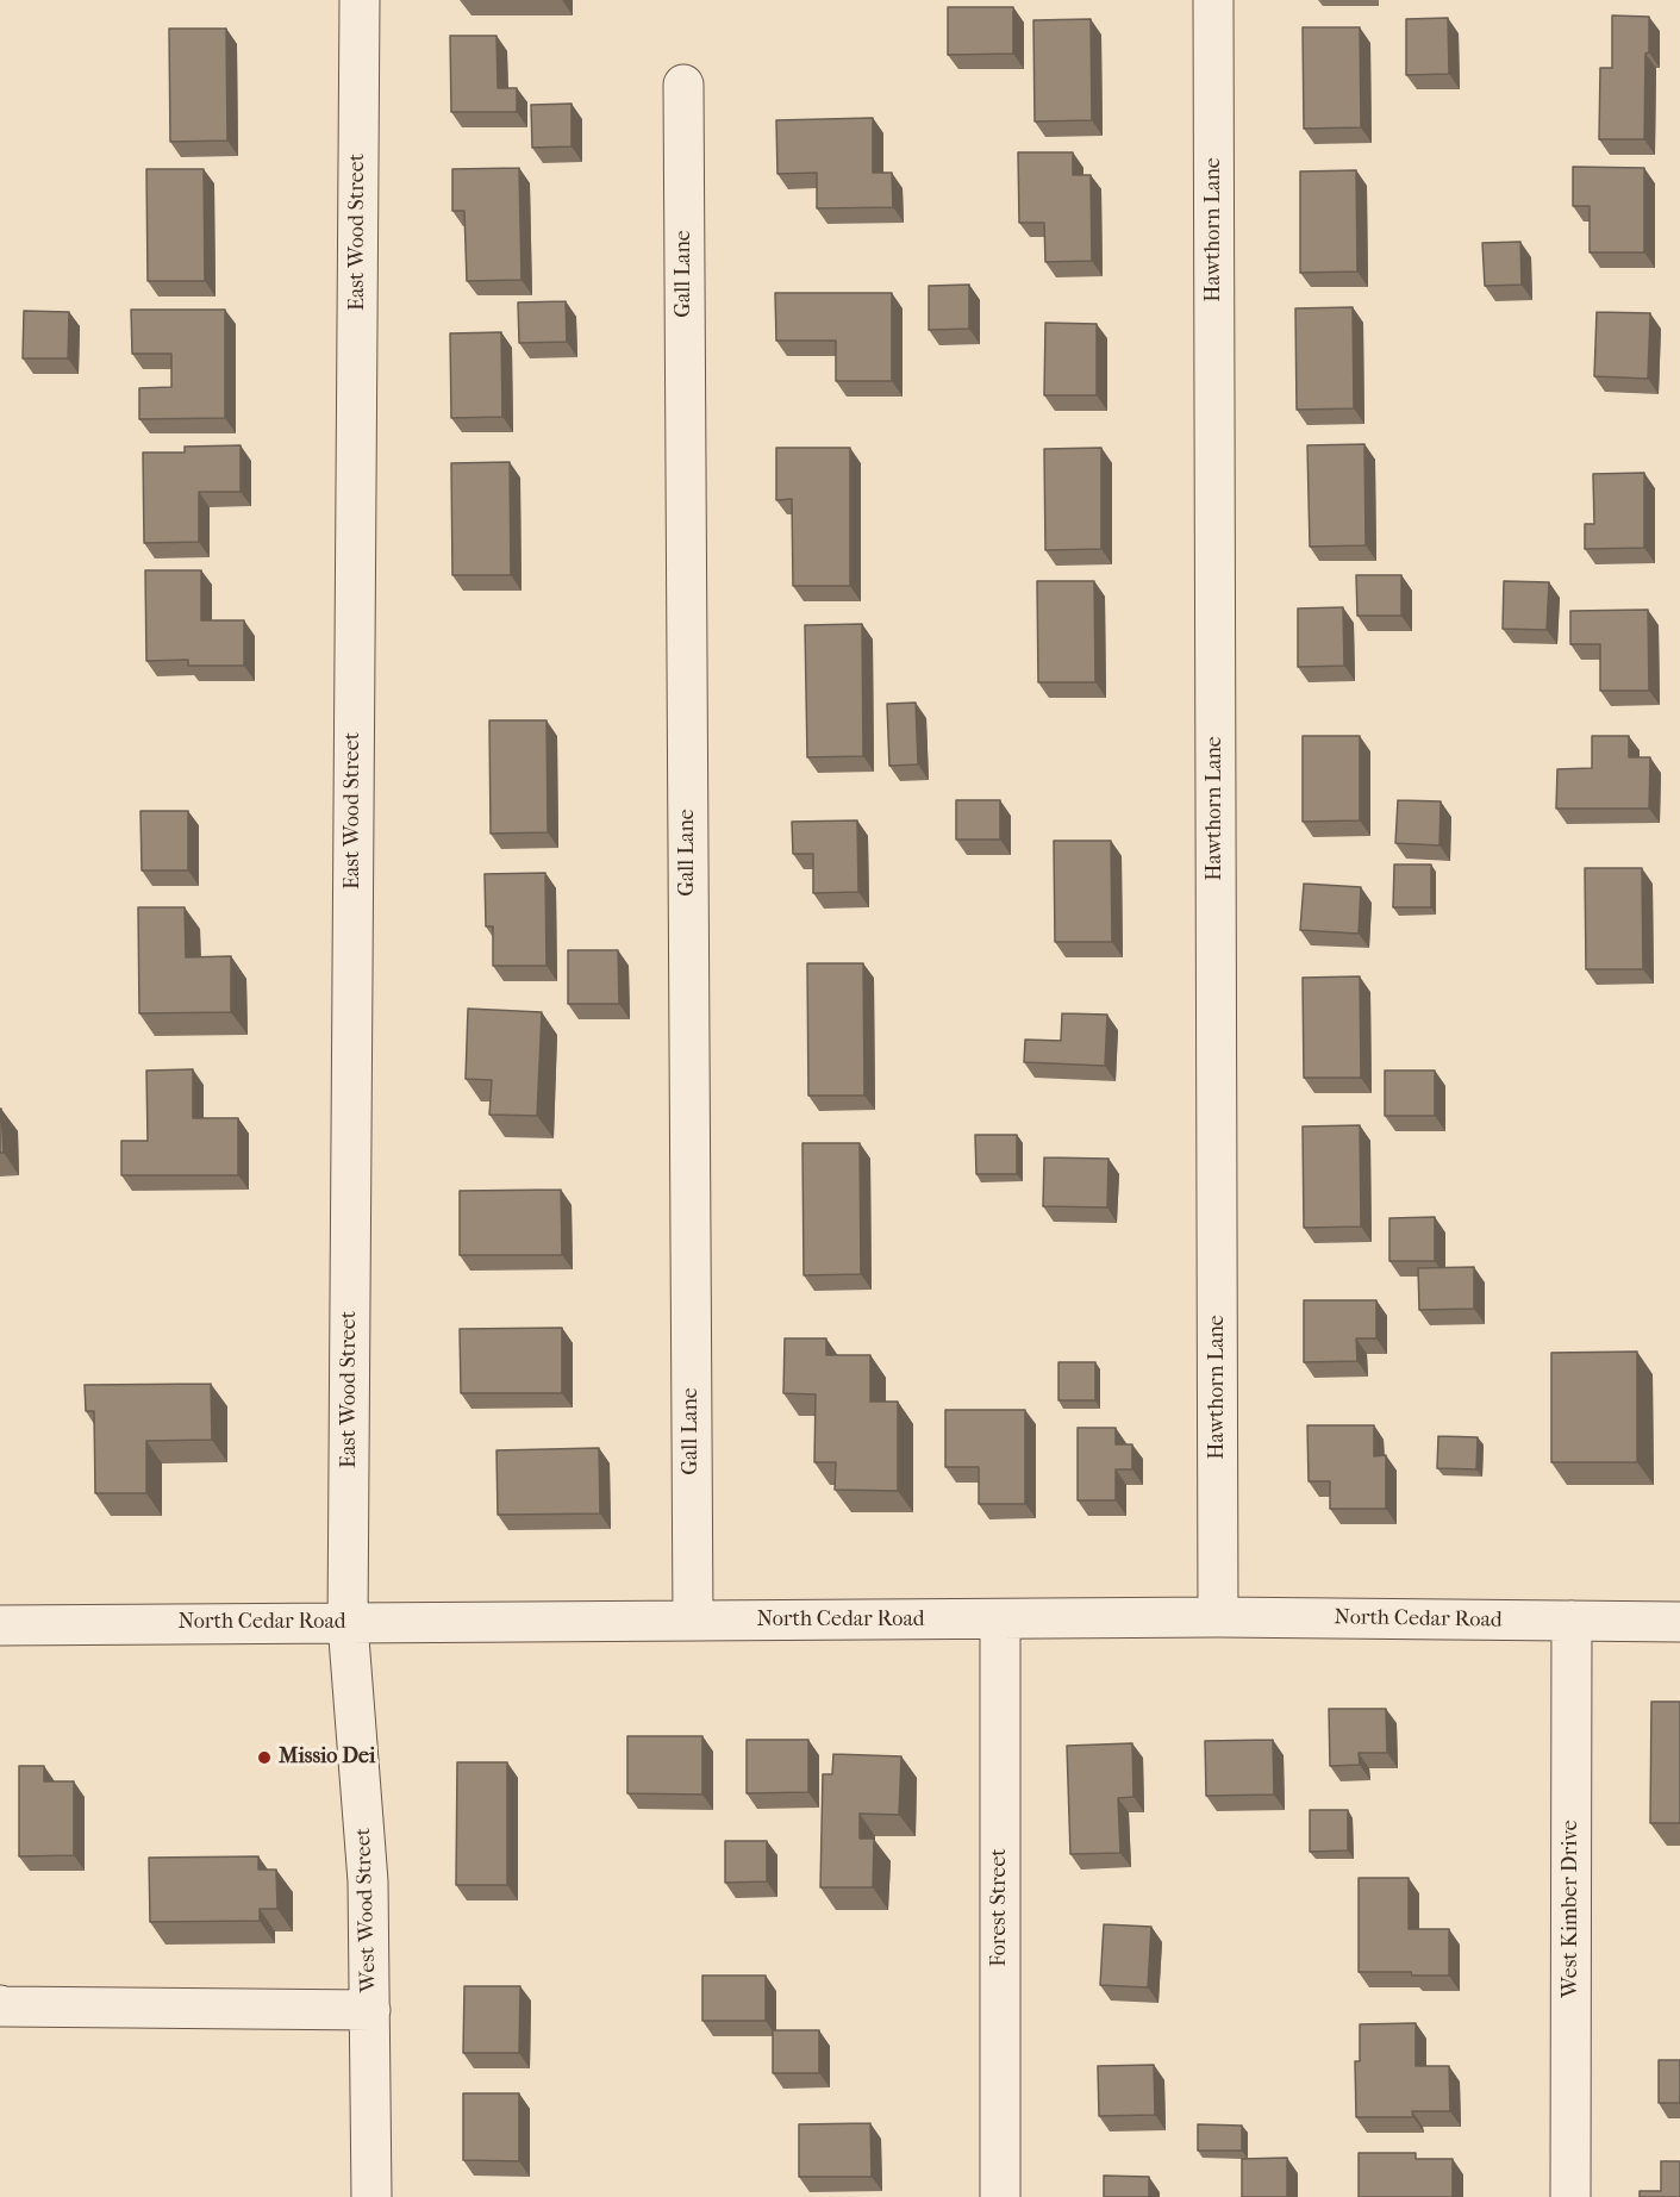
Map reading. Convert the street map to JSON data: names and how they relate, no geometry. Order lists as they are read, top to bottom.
{
  "streets": {
    "street": [
      "Hawthorn Lane",
      "East Wood Street",
      "Gall Lane",
      "North Cedar Road",
      "Forest Street",
      "West Kimber Drive",
      "West Wood Street"
    ]
  },
  "crossings": [
    ["Hawthorn Lane", "North Cedar Road"],
    ["East Wood Street", "North Cedar Road"],
    ["East Wood Street", "West Wood Street"],
    ["Gall Lane", "North Cedar Road"],
    ["North Cedar Road", "Forest Street"],
    ["North Cedar Road", "West Kimber Drive"],
    ["North Cedar Road", "West Wood Street"]
  ],
  "places": ["Missio Dei"]
}
